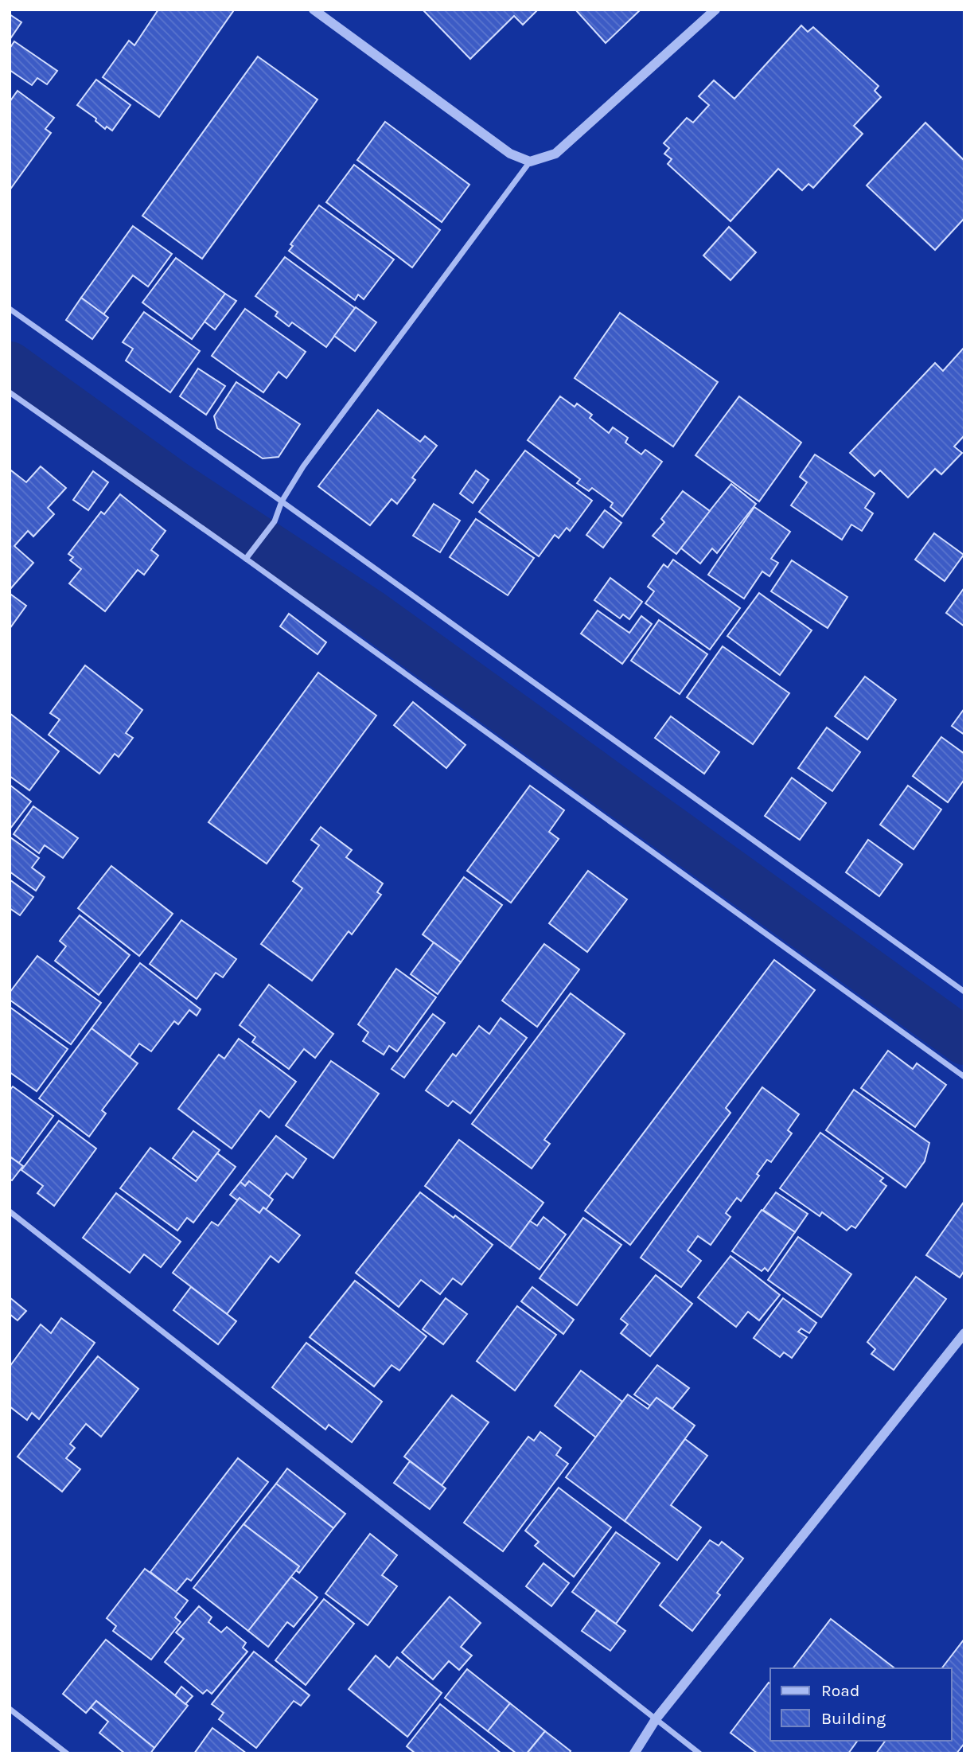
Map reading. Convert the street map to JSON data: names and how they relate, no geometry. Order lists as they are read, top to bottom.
{
  "legend": ["Road", "Building"]
}
